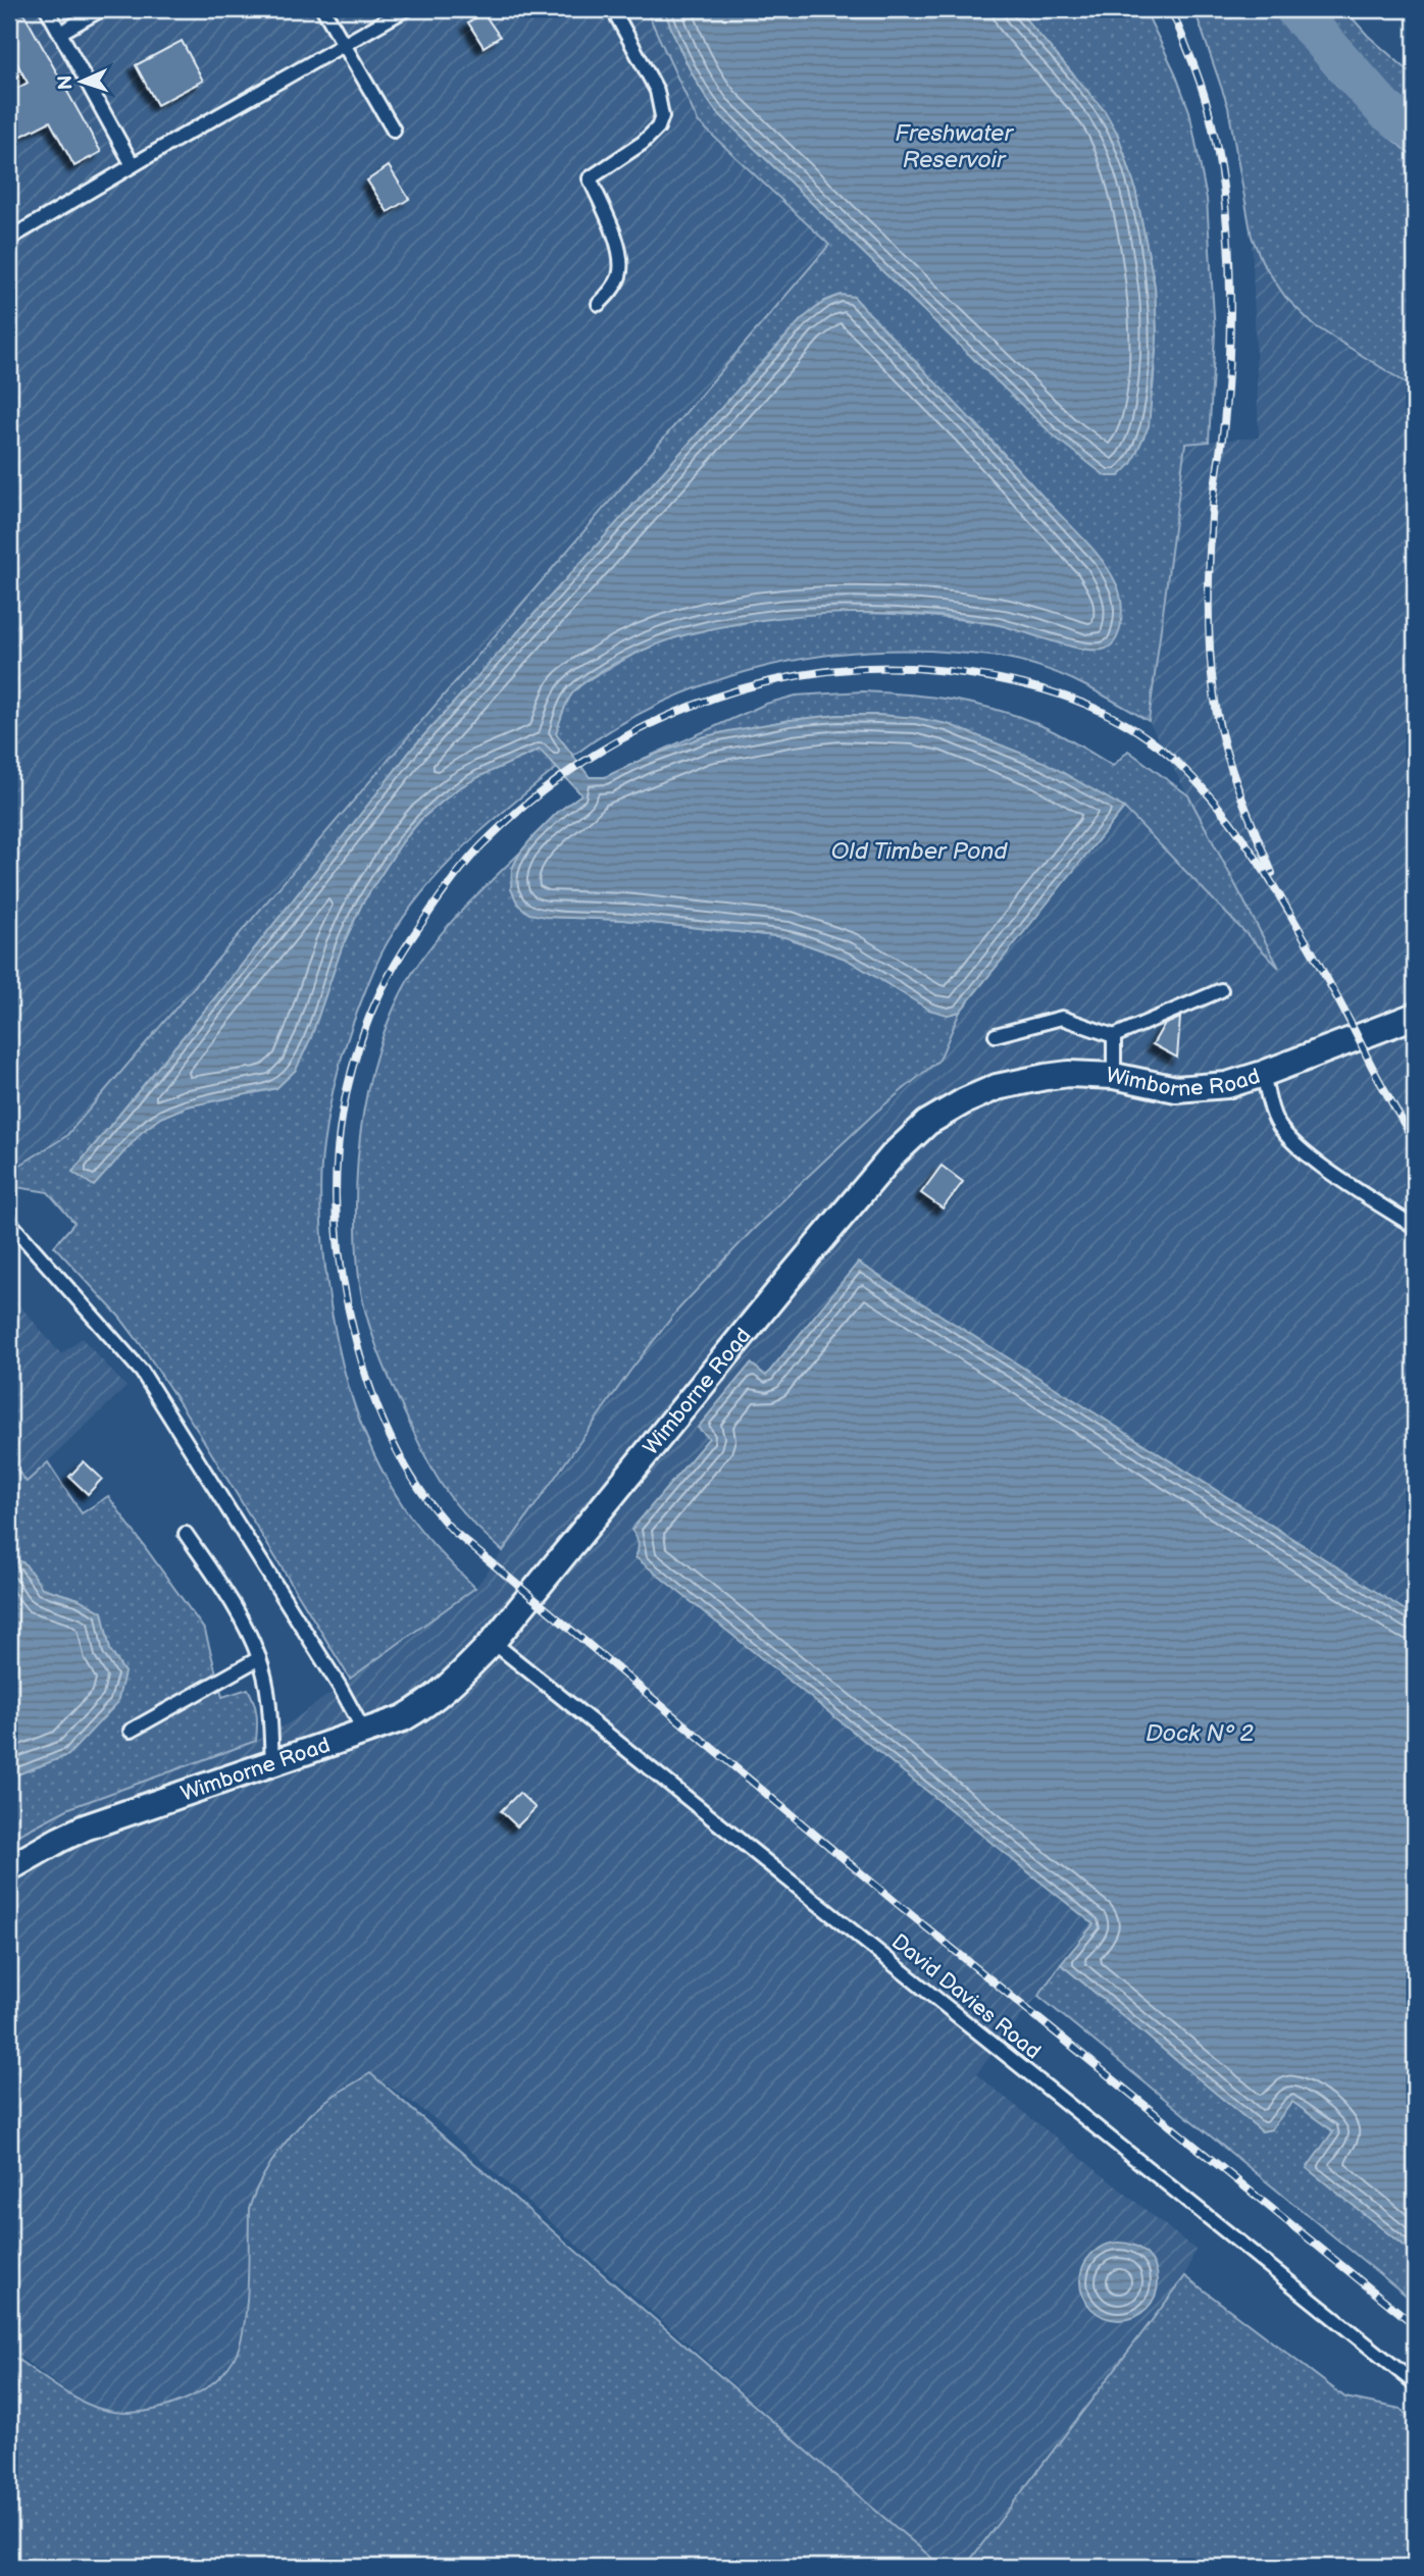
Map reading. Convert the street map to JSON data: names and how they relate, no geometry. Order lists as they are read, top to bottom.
{
  "streets": {
    "street": ["Wimborne Road"],
    "lane": ["David Davies Road"]
  },
  "crossings": [
    ["Wimborne Road", "David Davies Road"]
  ],
  "water": ["Freshwater Reservoir", "Old Timber Pond", "Dock Nº 2"],
  "north": "left"
}
